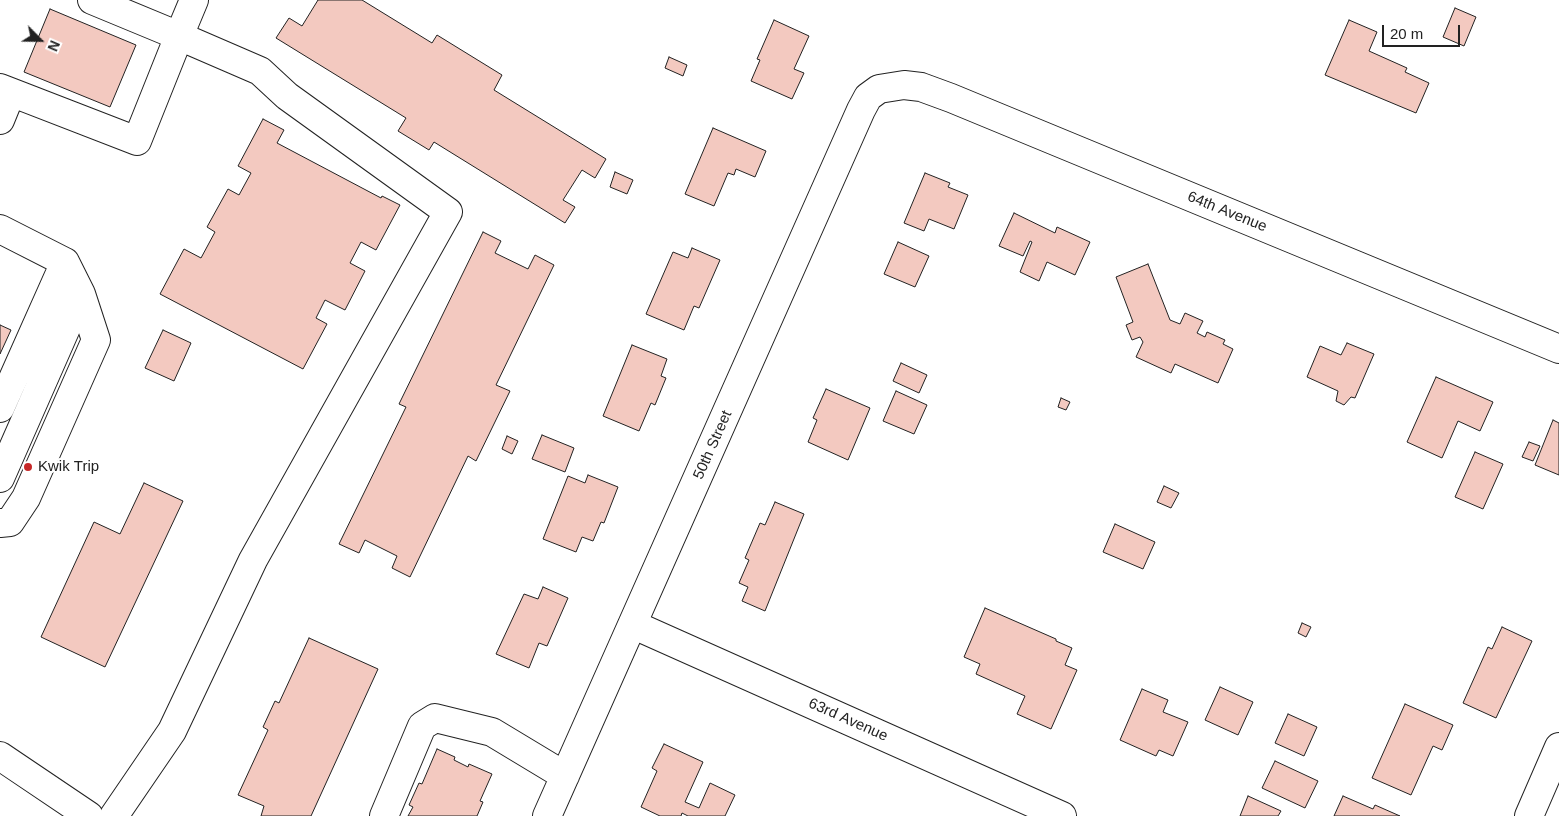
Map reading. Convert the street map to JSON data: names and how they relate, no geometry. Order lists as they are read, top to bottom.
{
  "streets": {
    "street": ["64th Avenue", "50th Street", "63rd Avenue"]
  },
  "crossings": [
    ["64th Avenue", "50th Street"],
    ["50th Street", "63rd Avenue"]
  ],
  "places": ["Kwik Trip"],
  "scale_bar": "20 m",
  "north": "bottom right"
}
